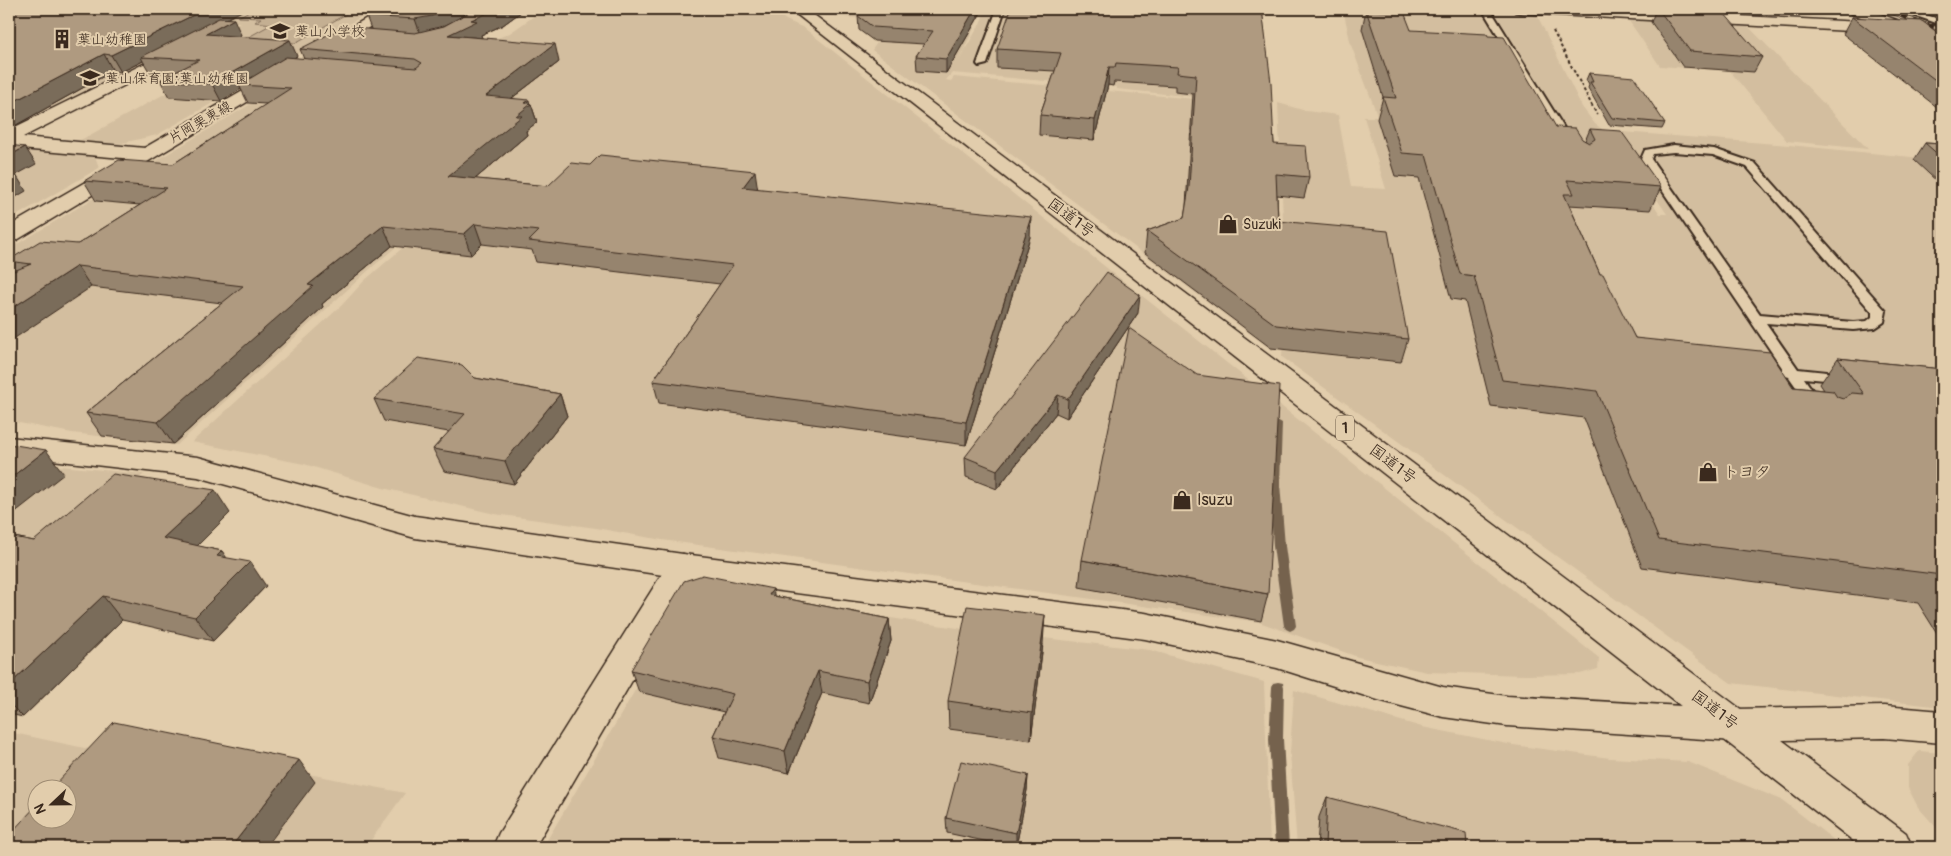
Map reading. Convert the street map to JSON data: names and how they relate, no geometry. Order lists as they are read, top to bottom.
{
  "streets": {
    "main road": ["片岡栗東線", "国道1号", "1"]
  },
  "places": {
    "school or university": ["葉山小学校", "葉山保育園;葉山幼稚園"],
    "building": ["葉山幼稚園"],
    "shop": ["Suzuki", "トヨタ", "Isuzu"]
  },
  "north": "left"
}
